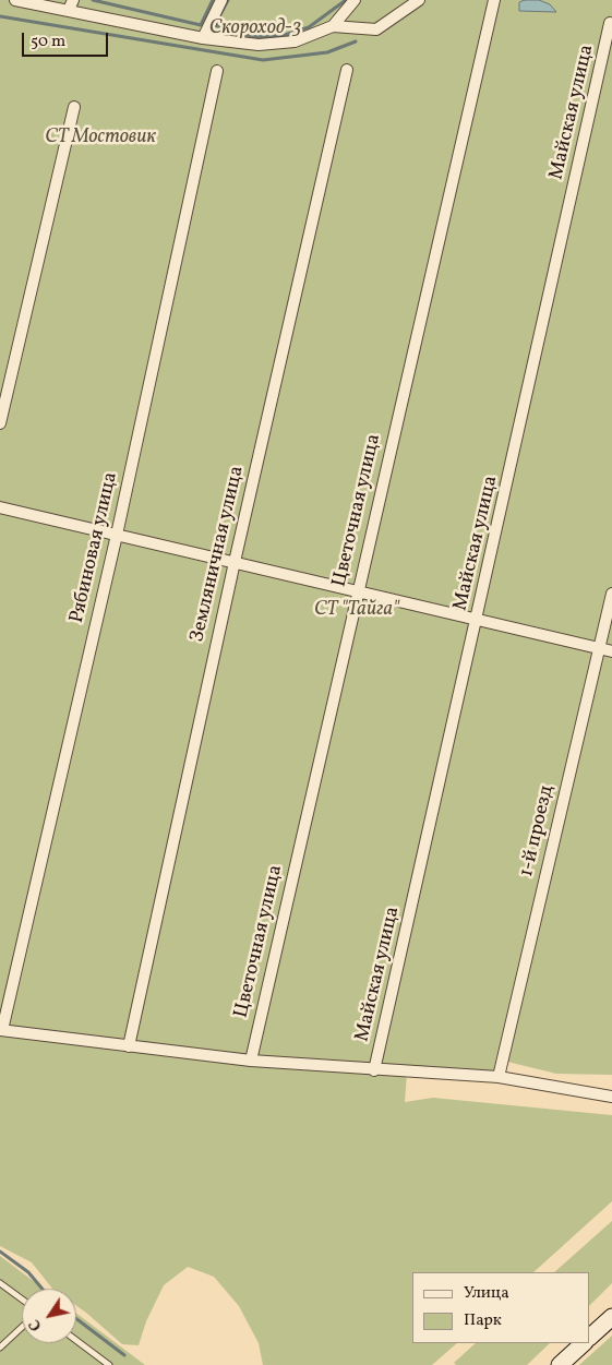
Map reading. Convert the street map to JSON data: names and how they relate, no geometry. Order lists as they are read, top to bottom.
{
  "streets": {
    "street": [
      "Майская улица",
      "Цветочная улица",
      "Рябиновая улица",
      "Земляничная улица",
      "1-й проезд"
    ]
  },
  "parks": ["Скороход-3", "СТ Мостовик", "СТ \"Тайга\""],
  "legend": ["Улица", "Парк"],
  "scale_bar": "50 m",
  "north": "bottom left"
}
